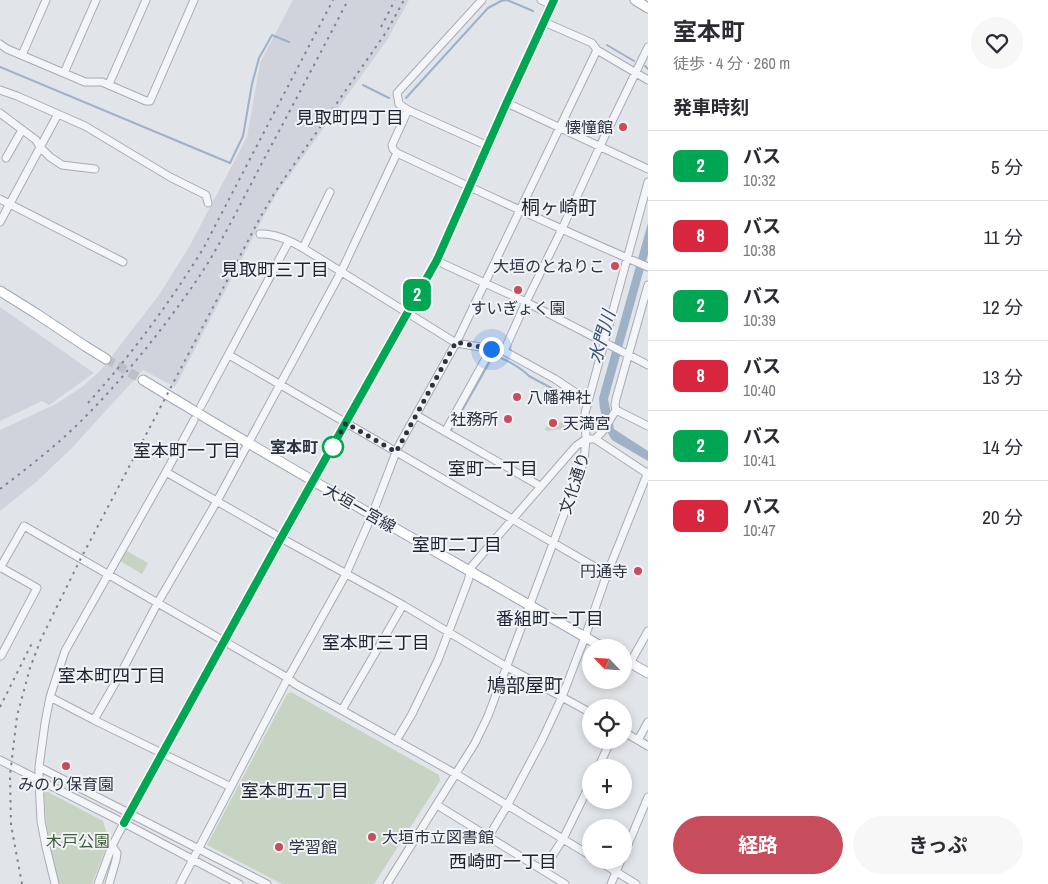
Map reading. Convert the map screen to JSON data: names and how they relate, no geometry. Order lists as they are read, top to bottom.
{
  "streets": {
    "main road": ["大垣一宮線"],
    "street": ["文化通り"]
  },
  "crossings": [
    ["文化通り", "大垣一宮線"]
  ],
  "districts": [
    "見取町四丁目",
    "桐ヶ崎町",
    "見取町三丁目",
    "室本町一丁目",
    "室町一丁目",
    "室町二丁目",
    "番組町一丁目",
    "室本町三丁目",
    "室本町四丁目",
    "鳩部屋町",
    "室本町五丁目",
    "西崎町一丁目"
  ],
  "water": ["水門川"],
  "parks": ["木戸公園"],
  "places": [
    "懐憧館",
    "大垣のとねりこ",
    "すいぎょく園",
    "八幡神社",
    "社務所",
    "天満宮",
    "室本町",
    "円通寺",
    "みのり保育園",
    "大垣市立図書館",
    "学習館"
  ],
  "lines": ["bus line 2"],
  "north": "top left",
  "page": {
    "on_map": "2",
    "heading": [
      ["室本町", "徒歩 · 4 分 · 260 m"],
      "発車時刻"
    ],
    "list": [
      {
        "mark": "2",
        "name": "バス",
        "note": "10:32",
        "value": "5 分"
      },
      {
        "mark": "8",
        "name": "バス",
        "note": "10:38",
        "value": "11 分"
      },
      {
        "mark": "2",
        "name": "バス",
        "note": "10:39",
        "value": "12 分"
      },
      {
        "mark": "8",
        "name": "バス",
        "note": "10:40",
        "value": "13 分"
      },
      {
        "mark": "2",
        "name": "バス",
        "note": "10:41",
        "value": "14 分"
      },
      {
        "mark": "8",
        "name": "バス",
        "note": "10:47",
        "value": "20 分"
      }
    ],
    "map_buttons": ["+", "−"],
    "buttons": ["経路", "きっぷ"]
  }
}
